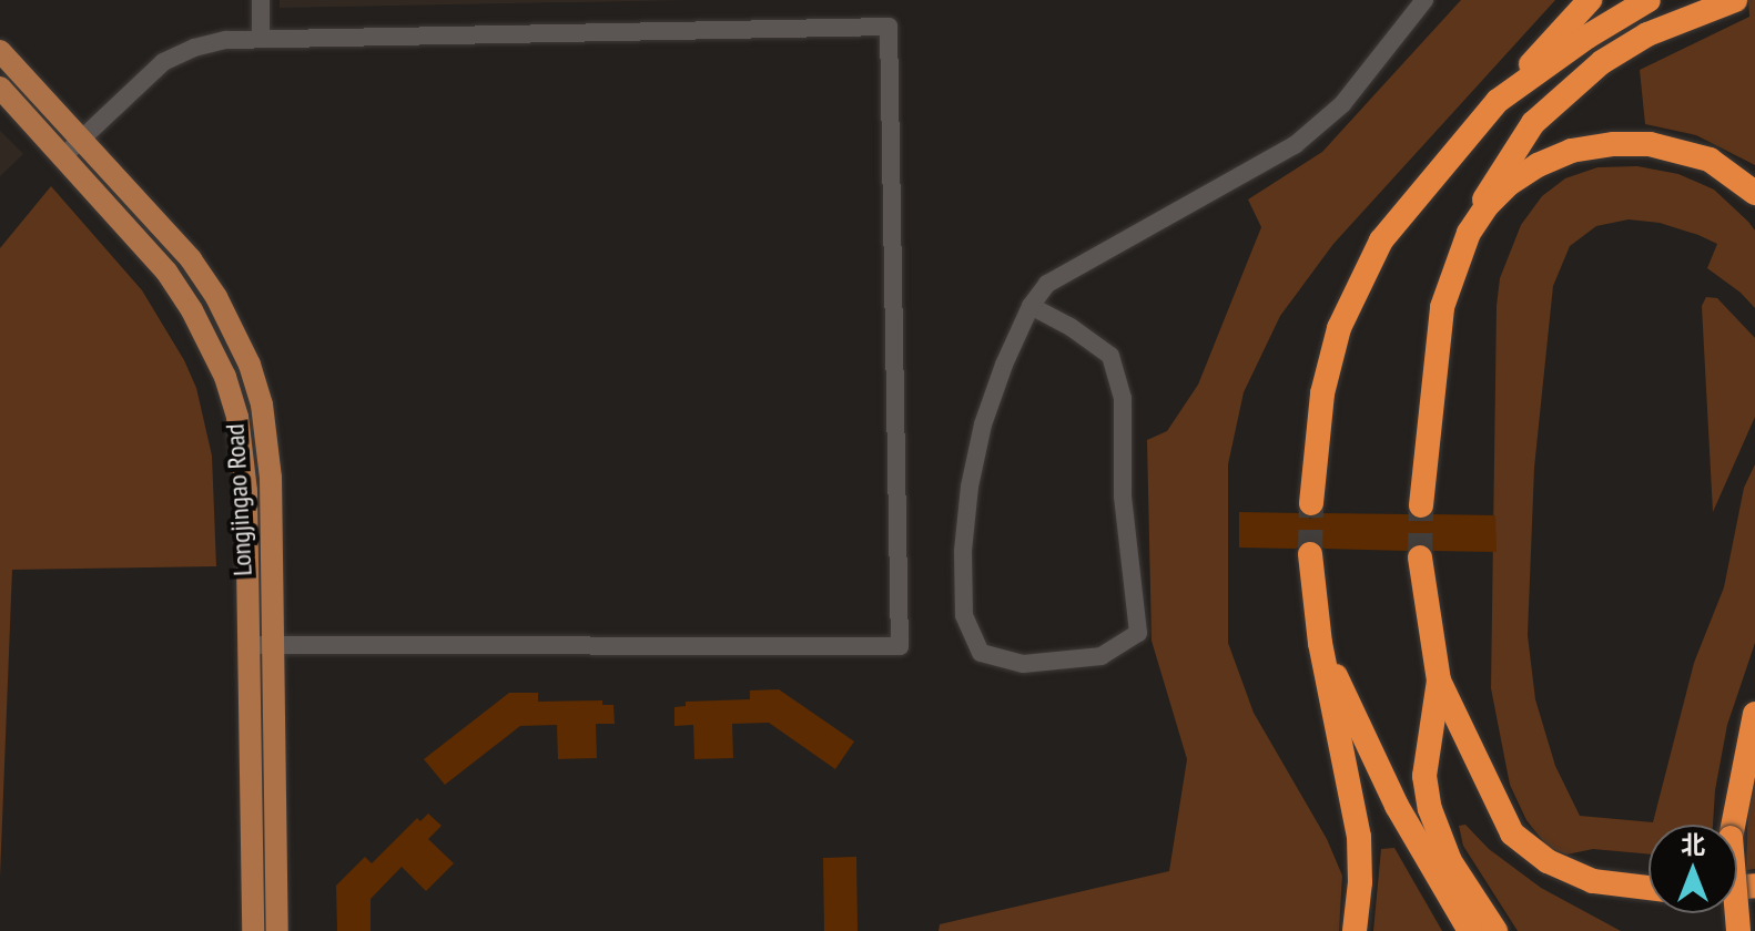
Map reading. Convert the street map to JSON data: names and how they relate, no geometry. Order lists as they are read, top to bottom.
{
  "streets": {
    "main road": ["Longjingao Road"]
  },
  "north": "top"
}
